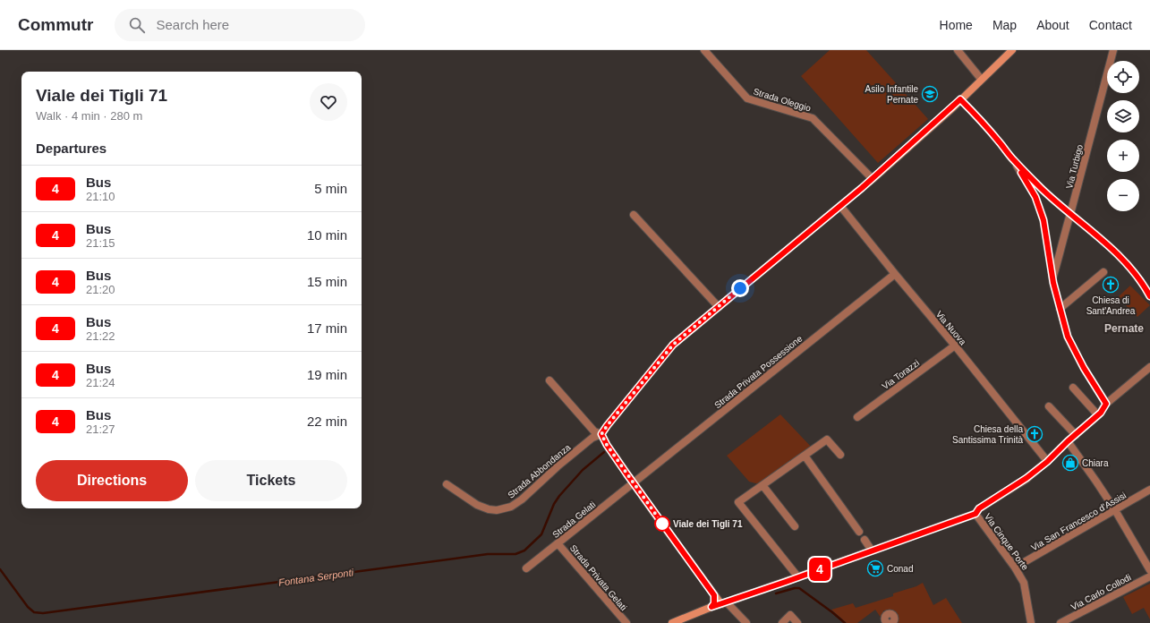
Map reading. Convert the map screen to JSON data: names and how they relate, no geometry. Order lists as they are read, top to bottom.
{
  "streets": {
    "street": [
      "Strada Oleggio",
      "Via Turbigo",
      "Via Nuova",
      "Strada Privata Possessione",
      "Via Torazzi",
      "Strada Abbondanza",
      "Strada Gelati",
      "Via San Francesco d'Assisi",
      "Via Cinque Porte",
      "Strada Privata Gelati",
      "Via Carlo Collodi"
    ]
  },
  "crossings": [
    ["Via Nuova", "Strada Privata Possessione"],
    ["Via Nuova", "Via Torazzi"],
    ["Strada Privata Possessione", "Strada Gelati"],
    ["Strada Gelati", "Strada Privata Gelati"],
    ["Via San Francesco d'Assisi", "Via Cinque Porte"]
  ],
  "districts": ["Pernate"],
  "water": ["Fontana Serponti"],
  "places": {
    "school or university": ["Asilo Infantile Pernate"],
    "church": ["Chiesa di Sant'Andrea", "Chiesa della Santissima Trinità"],
    "shop": ["Chiara"],
    "other": ["Viale dei Tigli 71"],
    "supermarket": ["Conad"]
  },
  "lines": ["bus line 4"],
  "page": {
    "header": "Commutr",
    "search": "Search here",
    "nav": [
      "Home",
      "Map",
      "About",
      "Contact"
    ],
    "on_map": "4",
    "map_buttons": ["+", "−"],
    "heading": [
      ["Viale dei Tigli 71", "Walk · 4 min · 280 m"],
      "Departures"
    ],
    "list": [
      {
        "mark": "4",
        "name": "Bus",
        "note": "21:10",
        "value": "5 min"
      },
      {
        "mark": "4",
        "name": "Bus",
        "note": "21:15",
        "value": "10 min"
      },
      {
        "mark": "4",
        "name": "Bus",
        "note": "21:20",
        "value": "15 min"
      },
      {
        "mark": "4",
        "name": "Bus",
        "note": "21:22",
        "value": "17 min"
      },
      {
        "mark": "4",
        "name": "Bus",
        "note": "21:24",
        "value": "19 min"
      },
      {
        "mark": "4",
        "name": "Bus",
        "note": "21:27",
        "value": "22 min"
      }
    ],
    "buttons": ["Directions", "Tickets"]
  }
}
